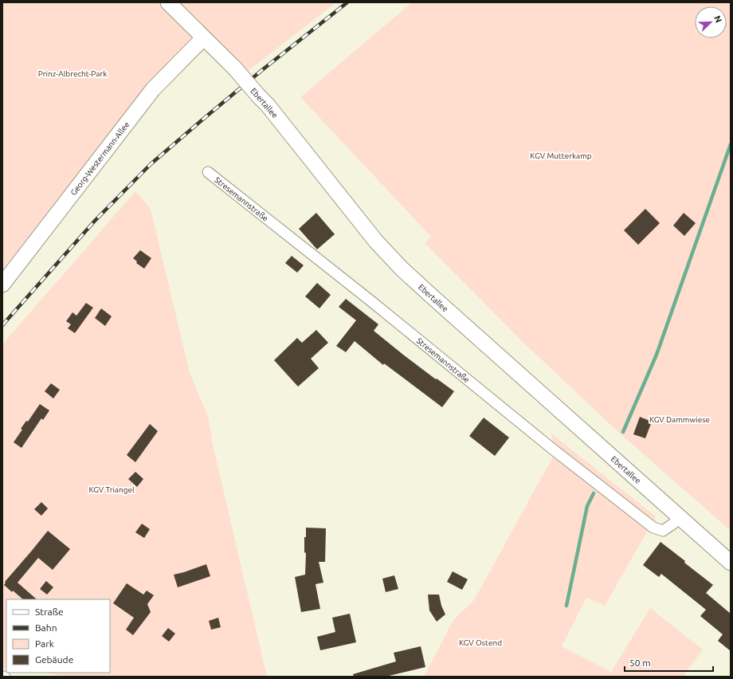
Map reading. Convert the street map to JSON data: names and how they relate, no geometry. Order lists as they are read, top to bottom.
{
  "streets": {
    "main road": ["Ebertallee", "Georg-Westermann-Allee"],
    "street": ["Stresemannstraße"]
  },
  "crossings": [
    ["Ebertallee", "Georg-Westermann-Allee"],
    ["Ebertallee", "Stresemannstraße"]
  ],
  "parks": [
    "Prinz-Albrecht-Park",
    "KGV Mutterkamp",
    "KGV Dammwiese",
    "KGV Triangel",
    "KGV Ostend"
  ],
  "legend": [
    "Straße",
    "Bahn",
    "Park",
    "Gebäude"
  ],
  "scale_bar": "50 m",
  "north": "top right"
}
